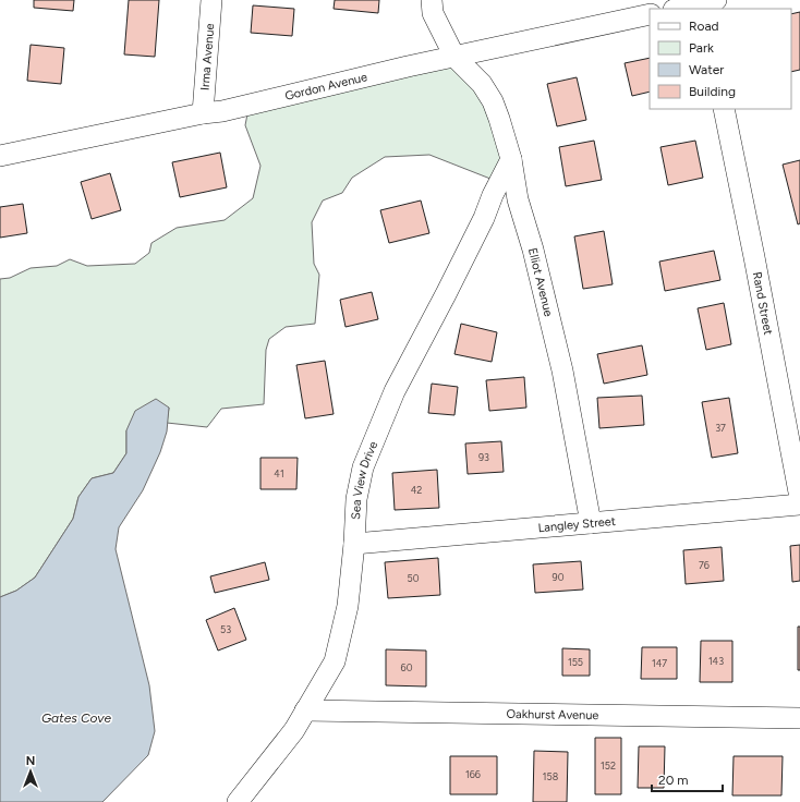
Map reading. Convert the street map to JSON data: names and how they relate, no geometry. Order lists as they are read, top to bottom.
{
  "streets": {
    "street": [
      "Irma Avenue",
      "Gordon Avenue",
      "Elliot Avenue",
      "Rand Street",
      "Sea View Drive",
      "Langley Street",
      "Oakhurst Avenue"
    ]
  },
  "crossings": [
    ["Irma Avenue", "Gordon Avenue"],
    ["Gordon Avenue", "Elliot Avenue"],
    ["Elliot Avenue", "Sea View Drive"],
    ["Elliot Avenue", "Langley Street"],
    ["Sea View Drive", "Langley Street"],
    ["Sea View Drive", "Oakhurst Avenue"]
  ],
  "water": ["Gates Cove"],
  "house_numbers": [
    "37",
    "93",
    "41",
    "42",
    "76",
    "90",
    "50",
    "53",
    "143",
    "155",
    "147",
    "60",
    "152",
    "166",
    "158"
  ],
  "legend": [
    "Road",
    "Park",
    "Water",
    "Building"
  ],
  "scale_bar": "20 m",
  "north": "top"
}
